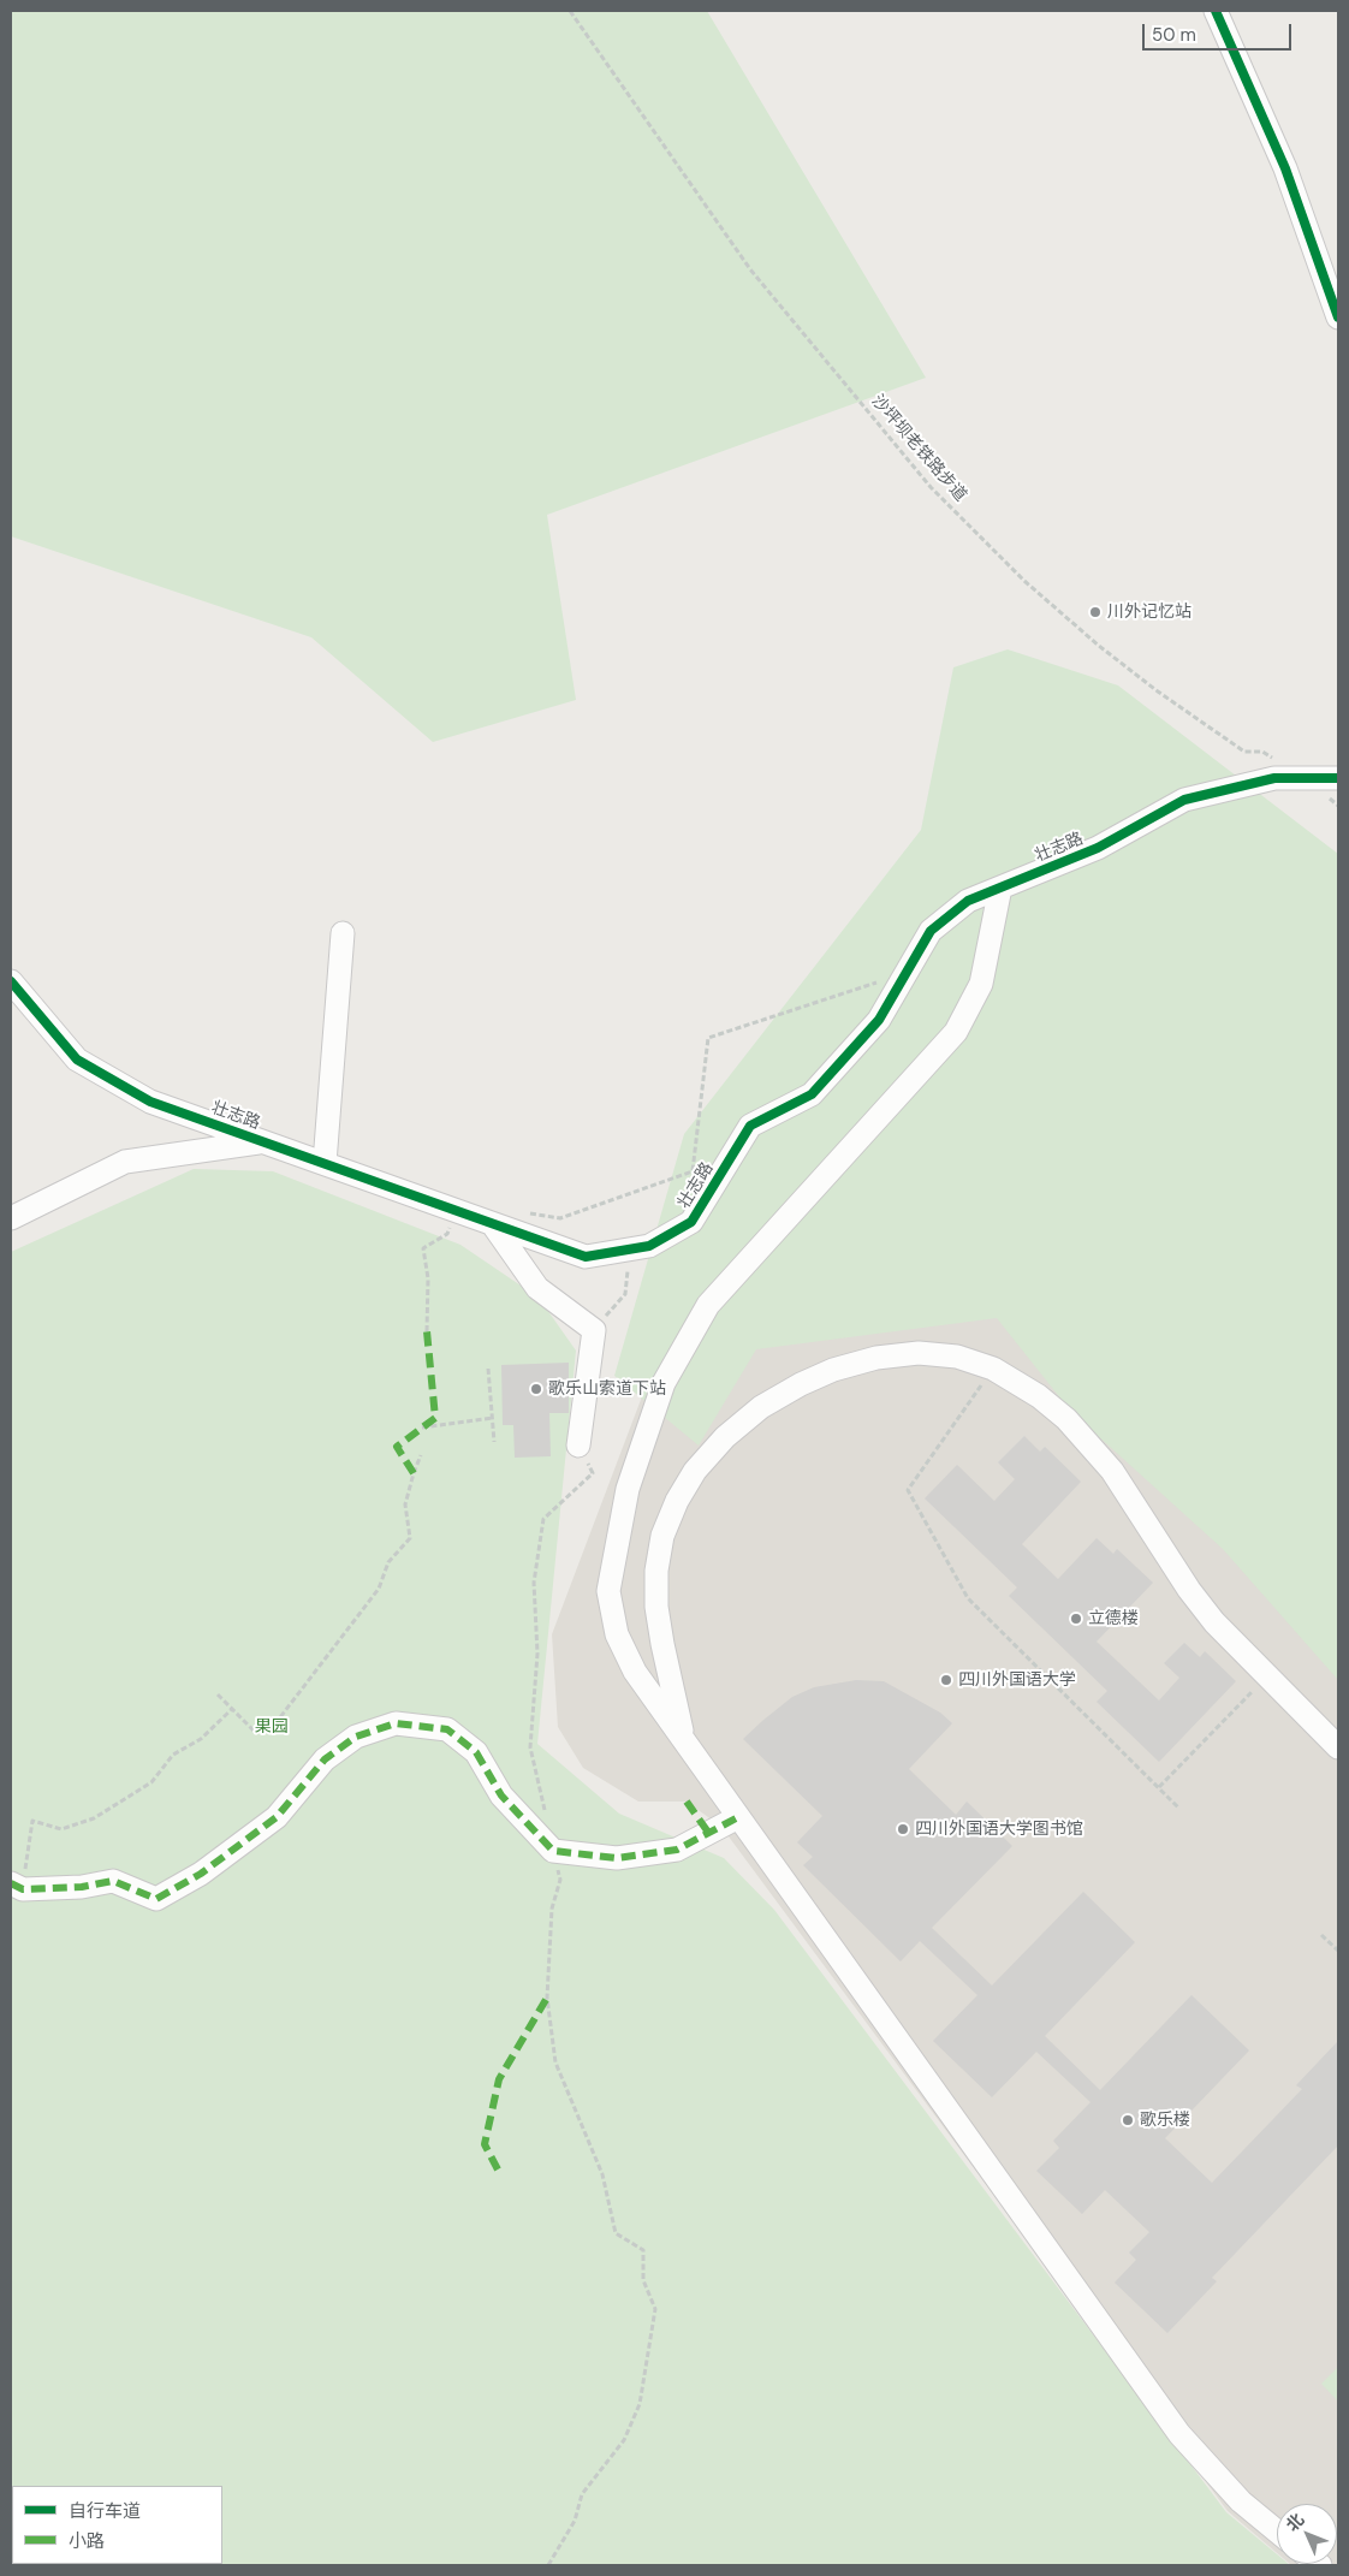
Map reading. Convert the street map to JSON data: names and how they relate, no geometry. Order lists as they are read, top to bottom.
{
  "streets": {
    "street": ["壮志路"],
    "path": ["沙坪坝老铁路步道"]
  },
  "crossings": [
    ["沙坪坝老铁路步道", "壮志路"]
  ],
  "parks": ["果园"],
  "places": [
    "川外记忆站",
    "歌乐山索道下站",
    "立德楼",
    "四川外国语大学",
    "四川外国语大学图书馆",
    "歌乐楼"
  ],
  "legend": ["自行车道", "小路"],
  "scale_bar": "50 m",
  "north": "top left"
}
